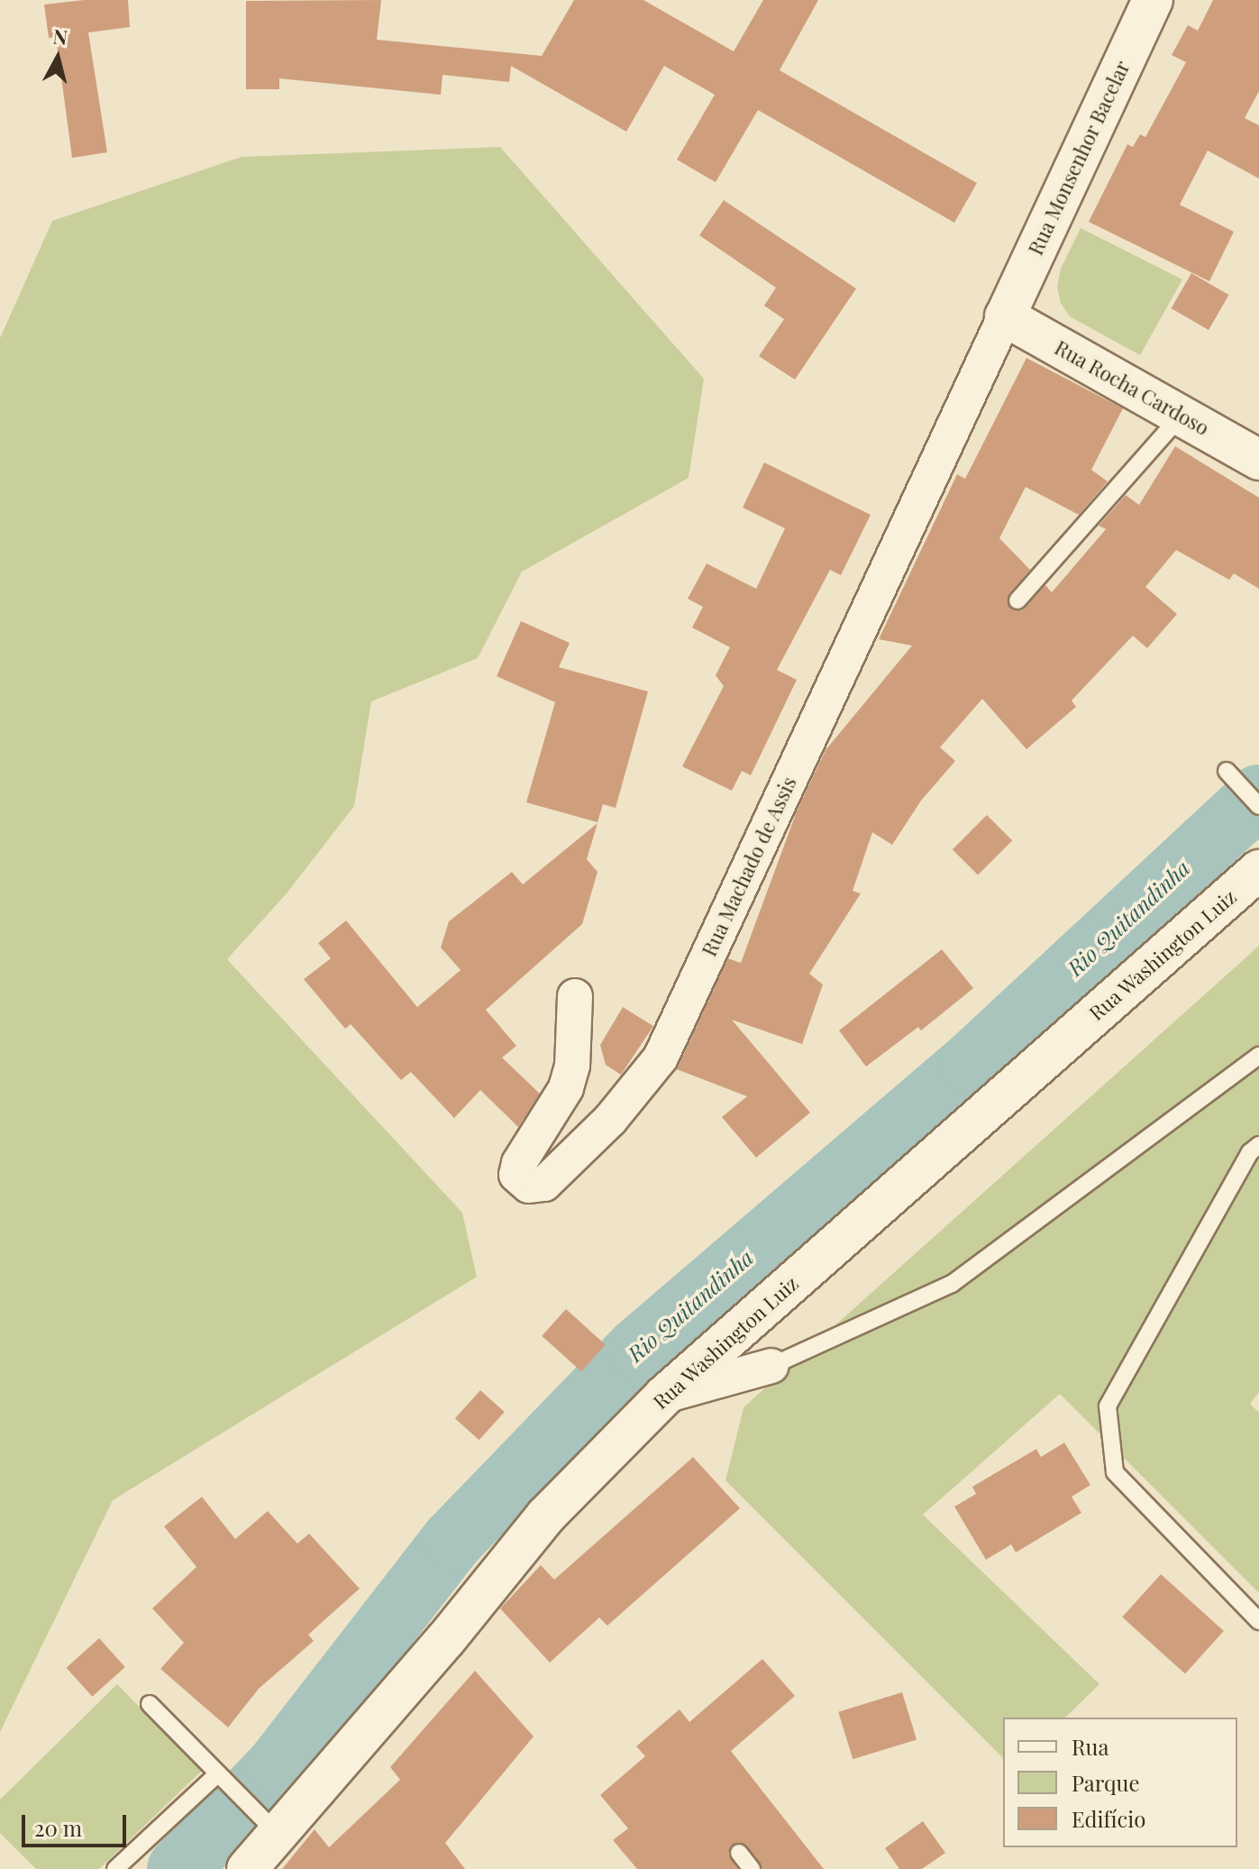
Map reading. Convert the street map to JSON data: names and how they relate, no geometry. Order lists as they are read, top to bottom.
{
  "streets": {
    "main road": ["Rua Monsenhor Bacelar", "Rua Rocha Cardoso", "Rua Washington Luiz"],
    "street": ["Rua Machado de Assis"]
  },
  "crossings": [
    ["Rua Monsenhor Bacelar", "Rua Rocha Cardoso"],
    ["Rua Monsenhor Bacelar", "Rua Machado de Assis"],
    ["Rua Rocha Cardoso", "Rua Machado de Assis"]
  ],
  "water": ["Rio Quitandinha"],
  "legend": ["Rua", "Parque", "Edifício"],
  "scale_bar": "20 m",
  "north": "top"
}
